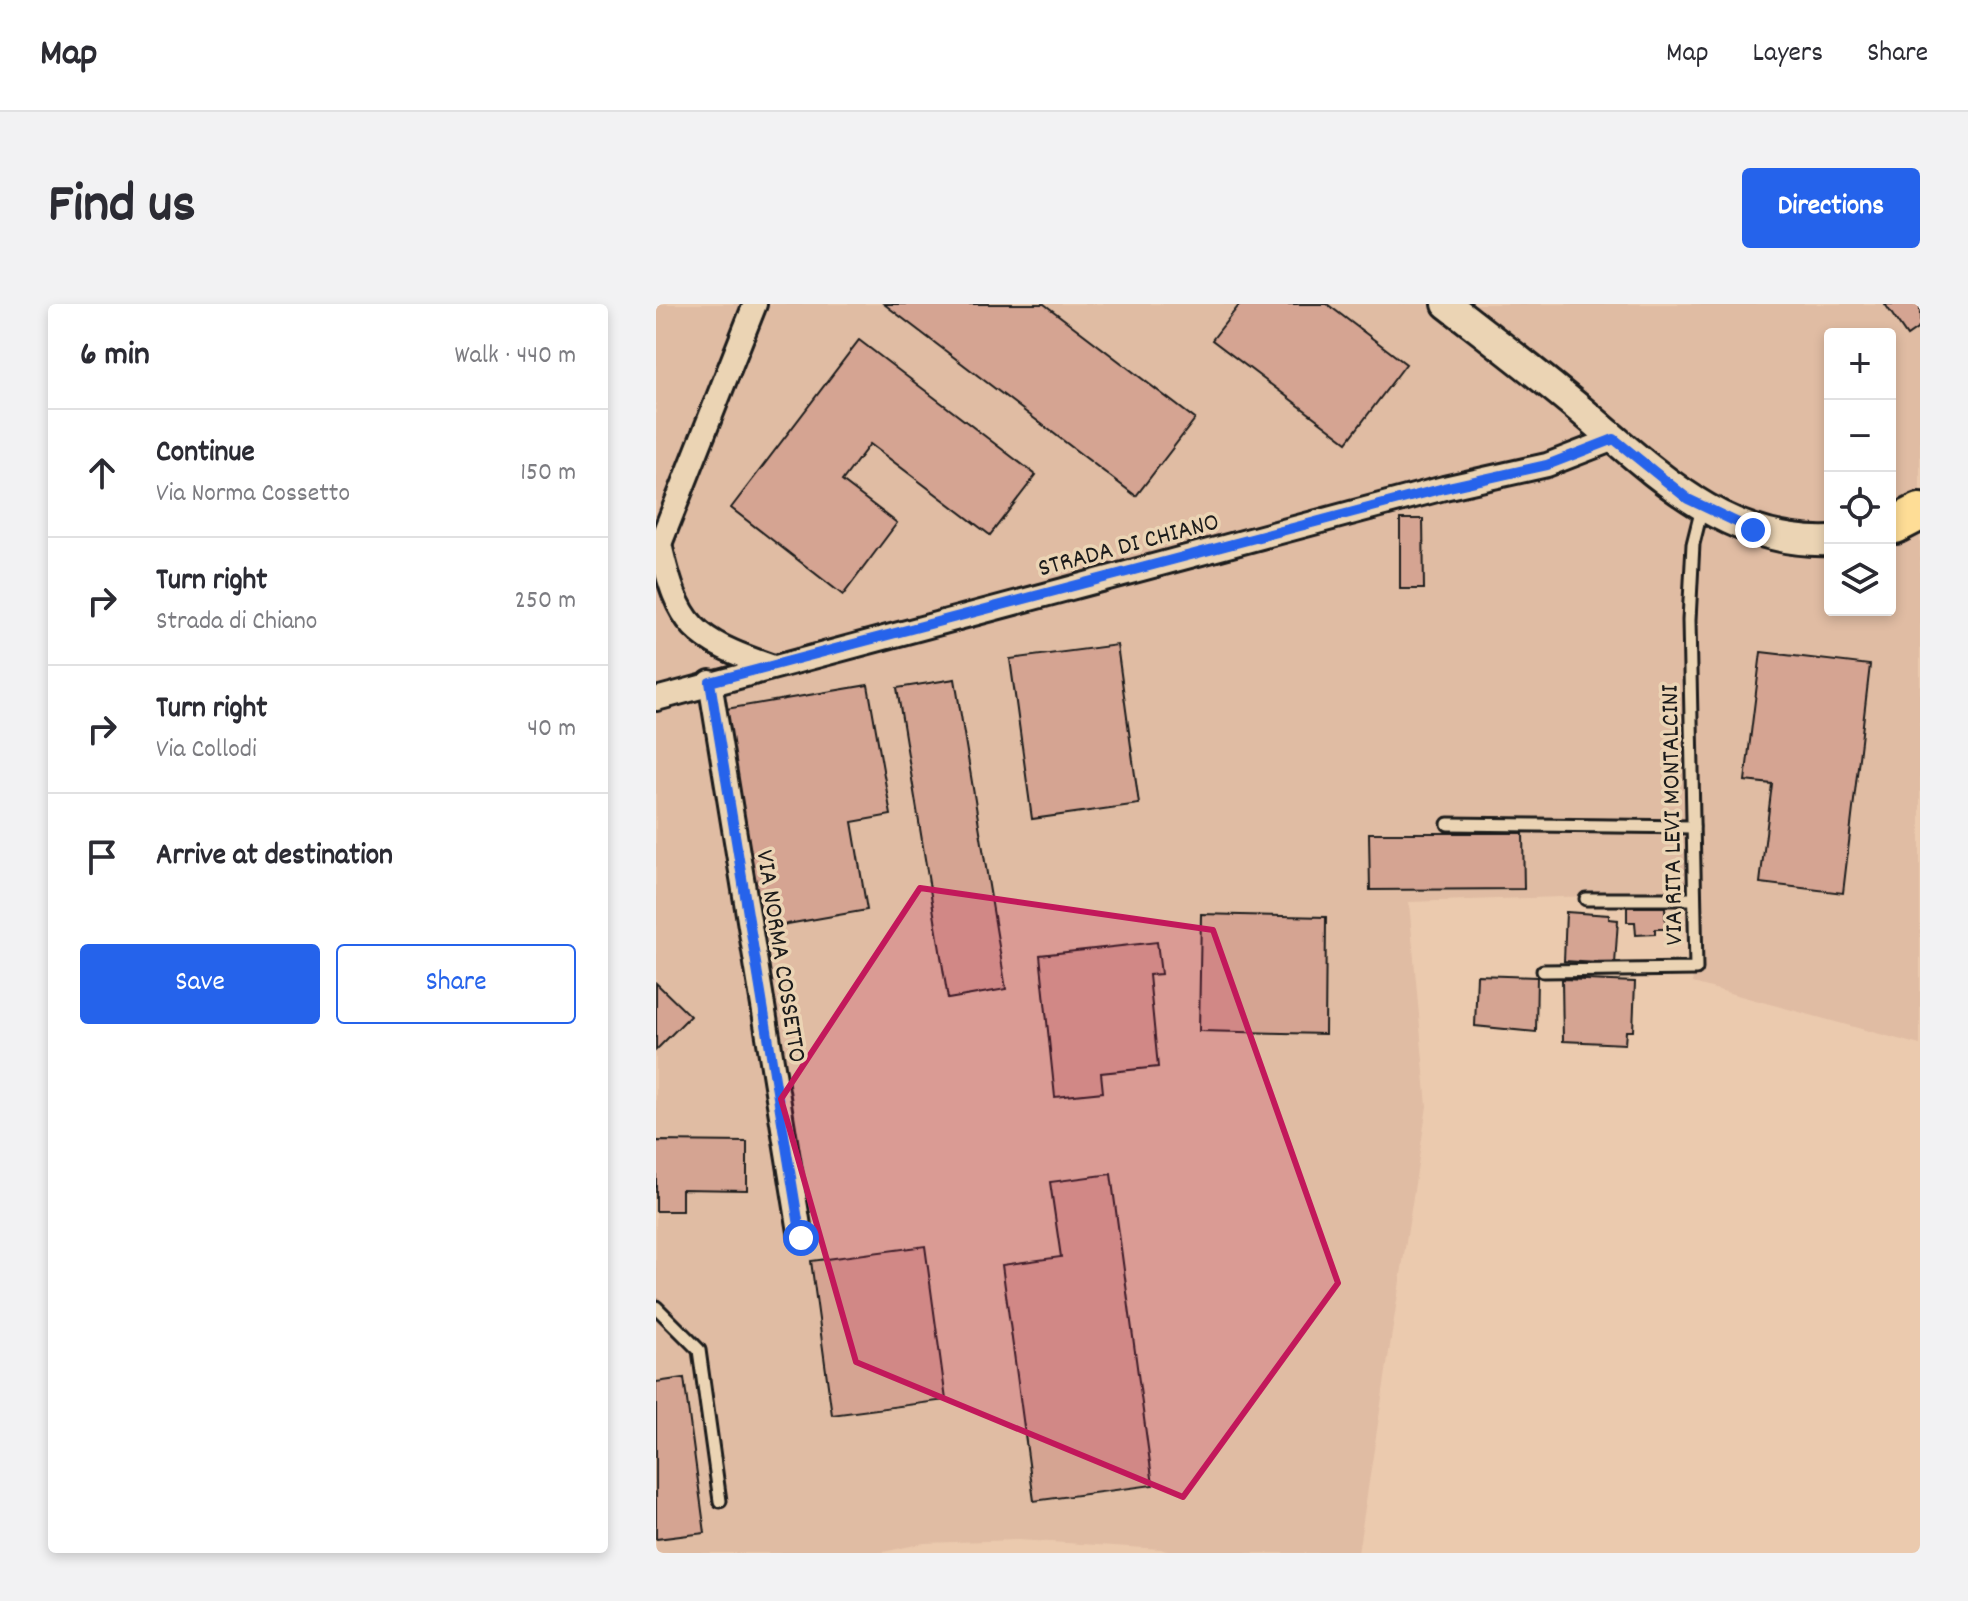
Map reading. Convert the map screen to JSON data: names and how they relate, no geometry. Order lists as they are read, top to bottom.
{
  "streets": {
    "street": ["STRADA DI CHIANO", "VIA NORMA COSSETTO"],
    "lane": ["VIA RITA LEVI MONTALCINI"]
  },
  "crossings": [
    ["STRADA DI CHIANO", "VIA NORMA COSSETTO"]
  ],
  "page": {
    "header": "Map",
    "nav": ["Map", "Layers", "Share"],
    "title": "Find us",
    "buttons": [
      "Directions",
      ["Save", "Share"]
    ],
    "heading": ["6 min", "Walk · 440 m"],
    "map_buttons": ["+", "−"],
    "list": [
      ["Continue", "Via Norma Cossetto", "150 m"],
      ["Turn right", "Strada di Chiano", "250 m"],
      ["Turn right", "Via Collodi", "40 m"],
      "Arrive at destination"
    ]
  }
}
